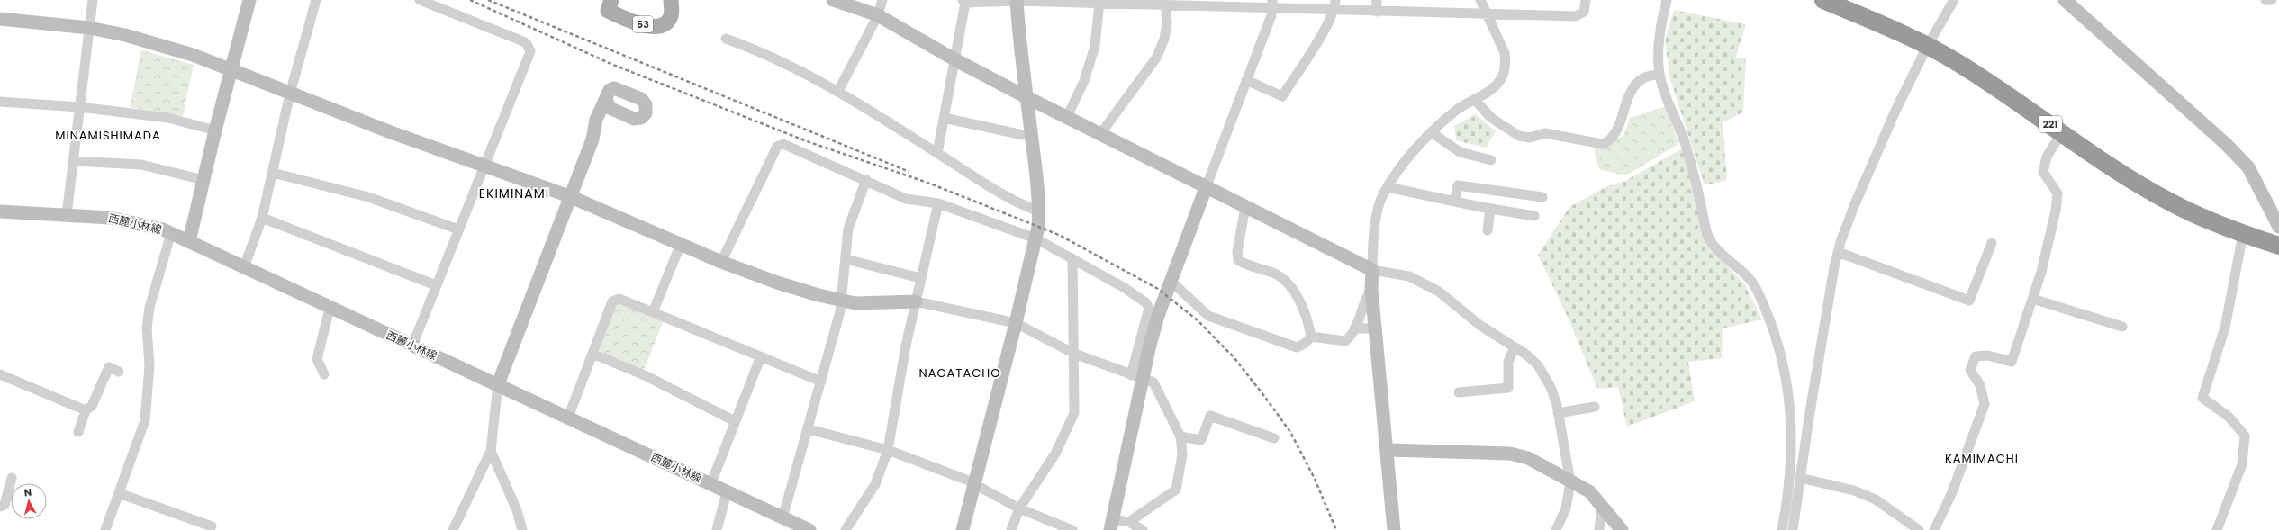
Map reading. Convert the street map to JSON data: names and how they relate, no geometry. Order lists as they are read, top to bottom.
{
  "streets": {
    "highway": ["221"],
    "main road": ["53"],
    "street": ["西麓小林線"]
  },
  "districts": [
    "MINAMISHIMADA",
    "EKIMINAMI",
    "NAGATACHO",
    "KAMIMACHI"
  ],
  "north": "top"
}
